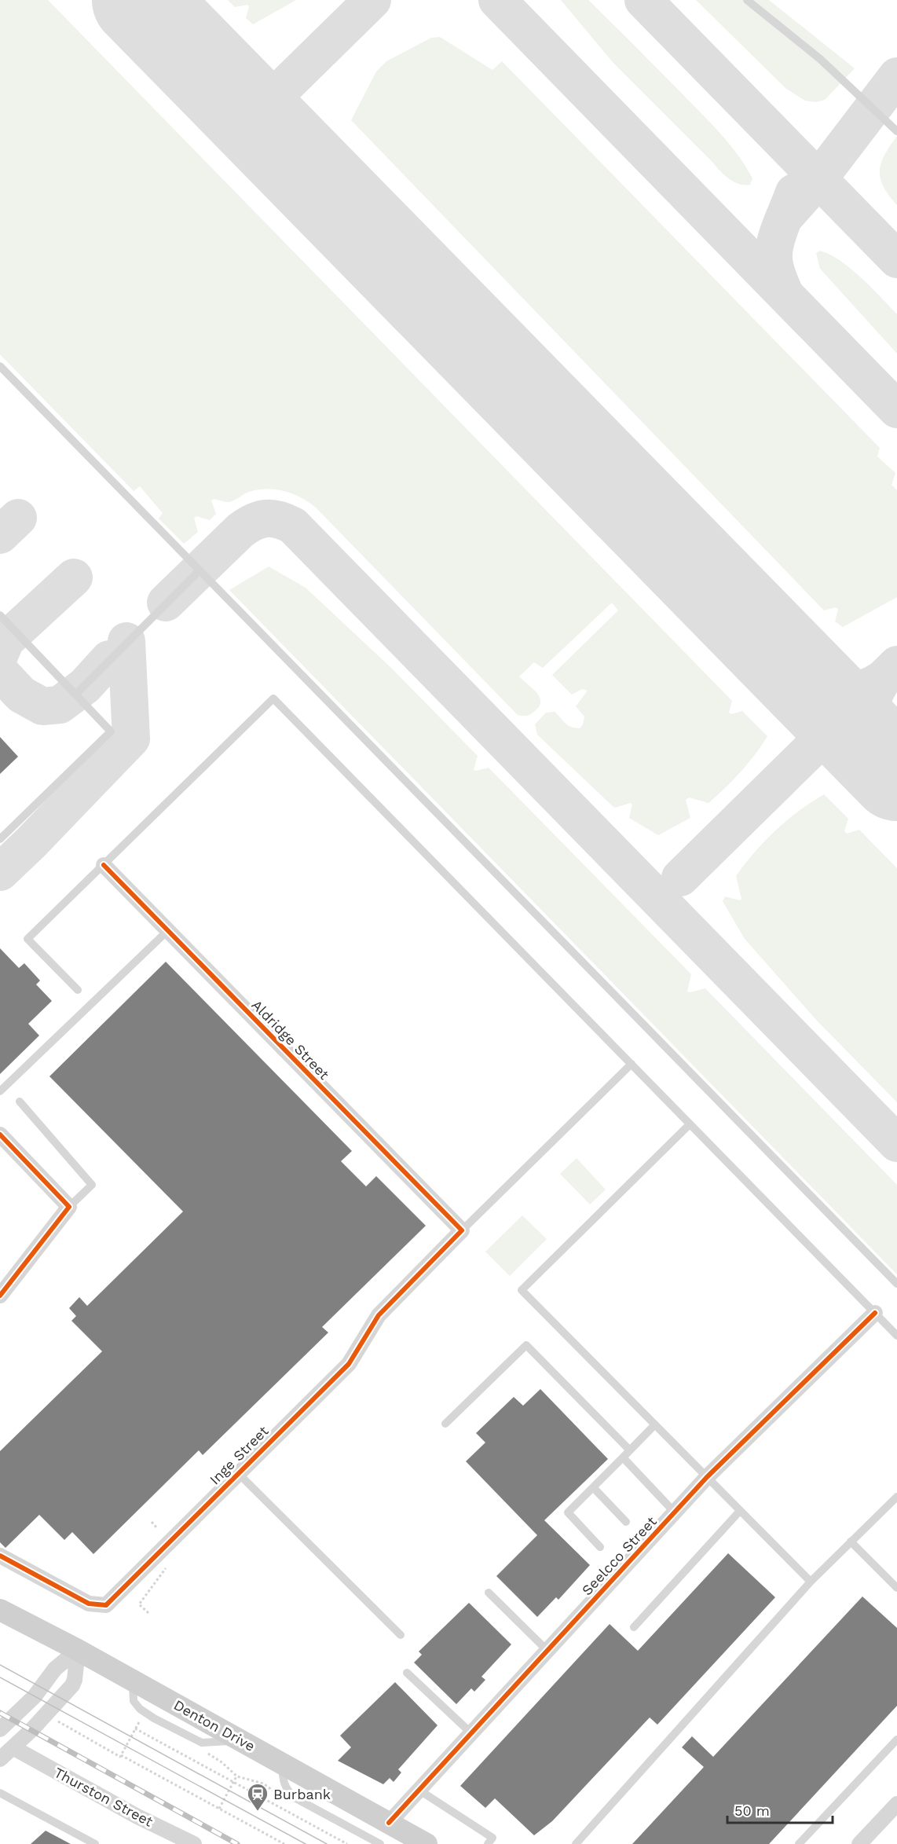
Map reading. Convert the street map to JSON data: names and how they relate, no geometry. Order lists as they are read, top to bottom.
{
  "streets": {
    "main road": ["Denton Drive"],
    "street": [
      "Aldridge Street",
      "Inge Street",
      "Seelcco Street",
      "Thurston Street"
    ]
  },
  "crossings": [
    ["Aldridge Street", "Inge Street"],
    ["Seelcco Street", "Denton Drive"]
  ],
  "places": {
    "station": ["Burbank"]
  },
  "scale_bar": "50 m"
}
